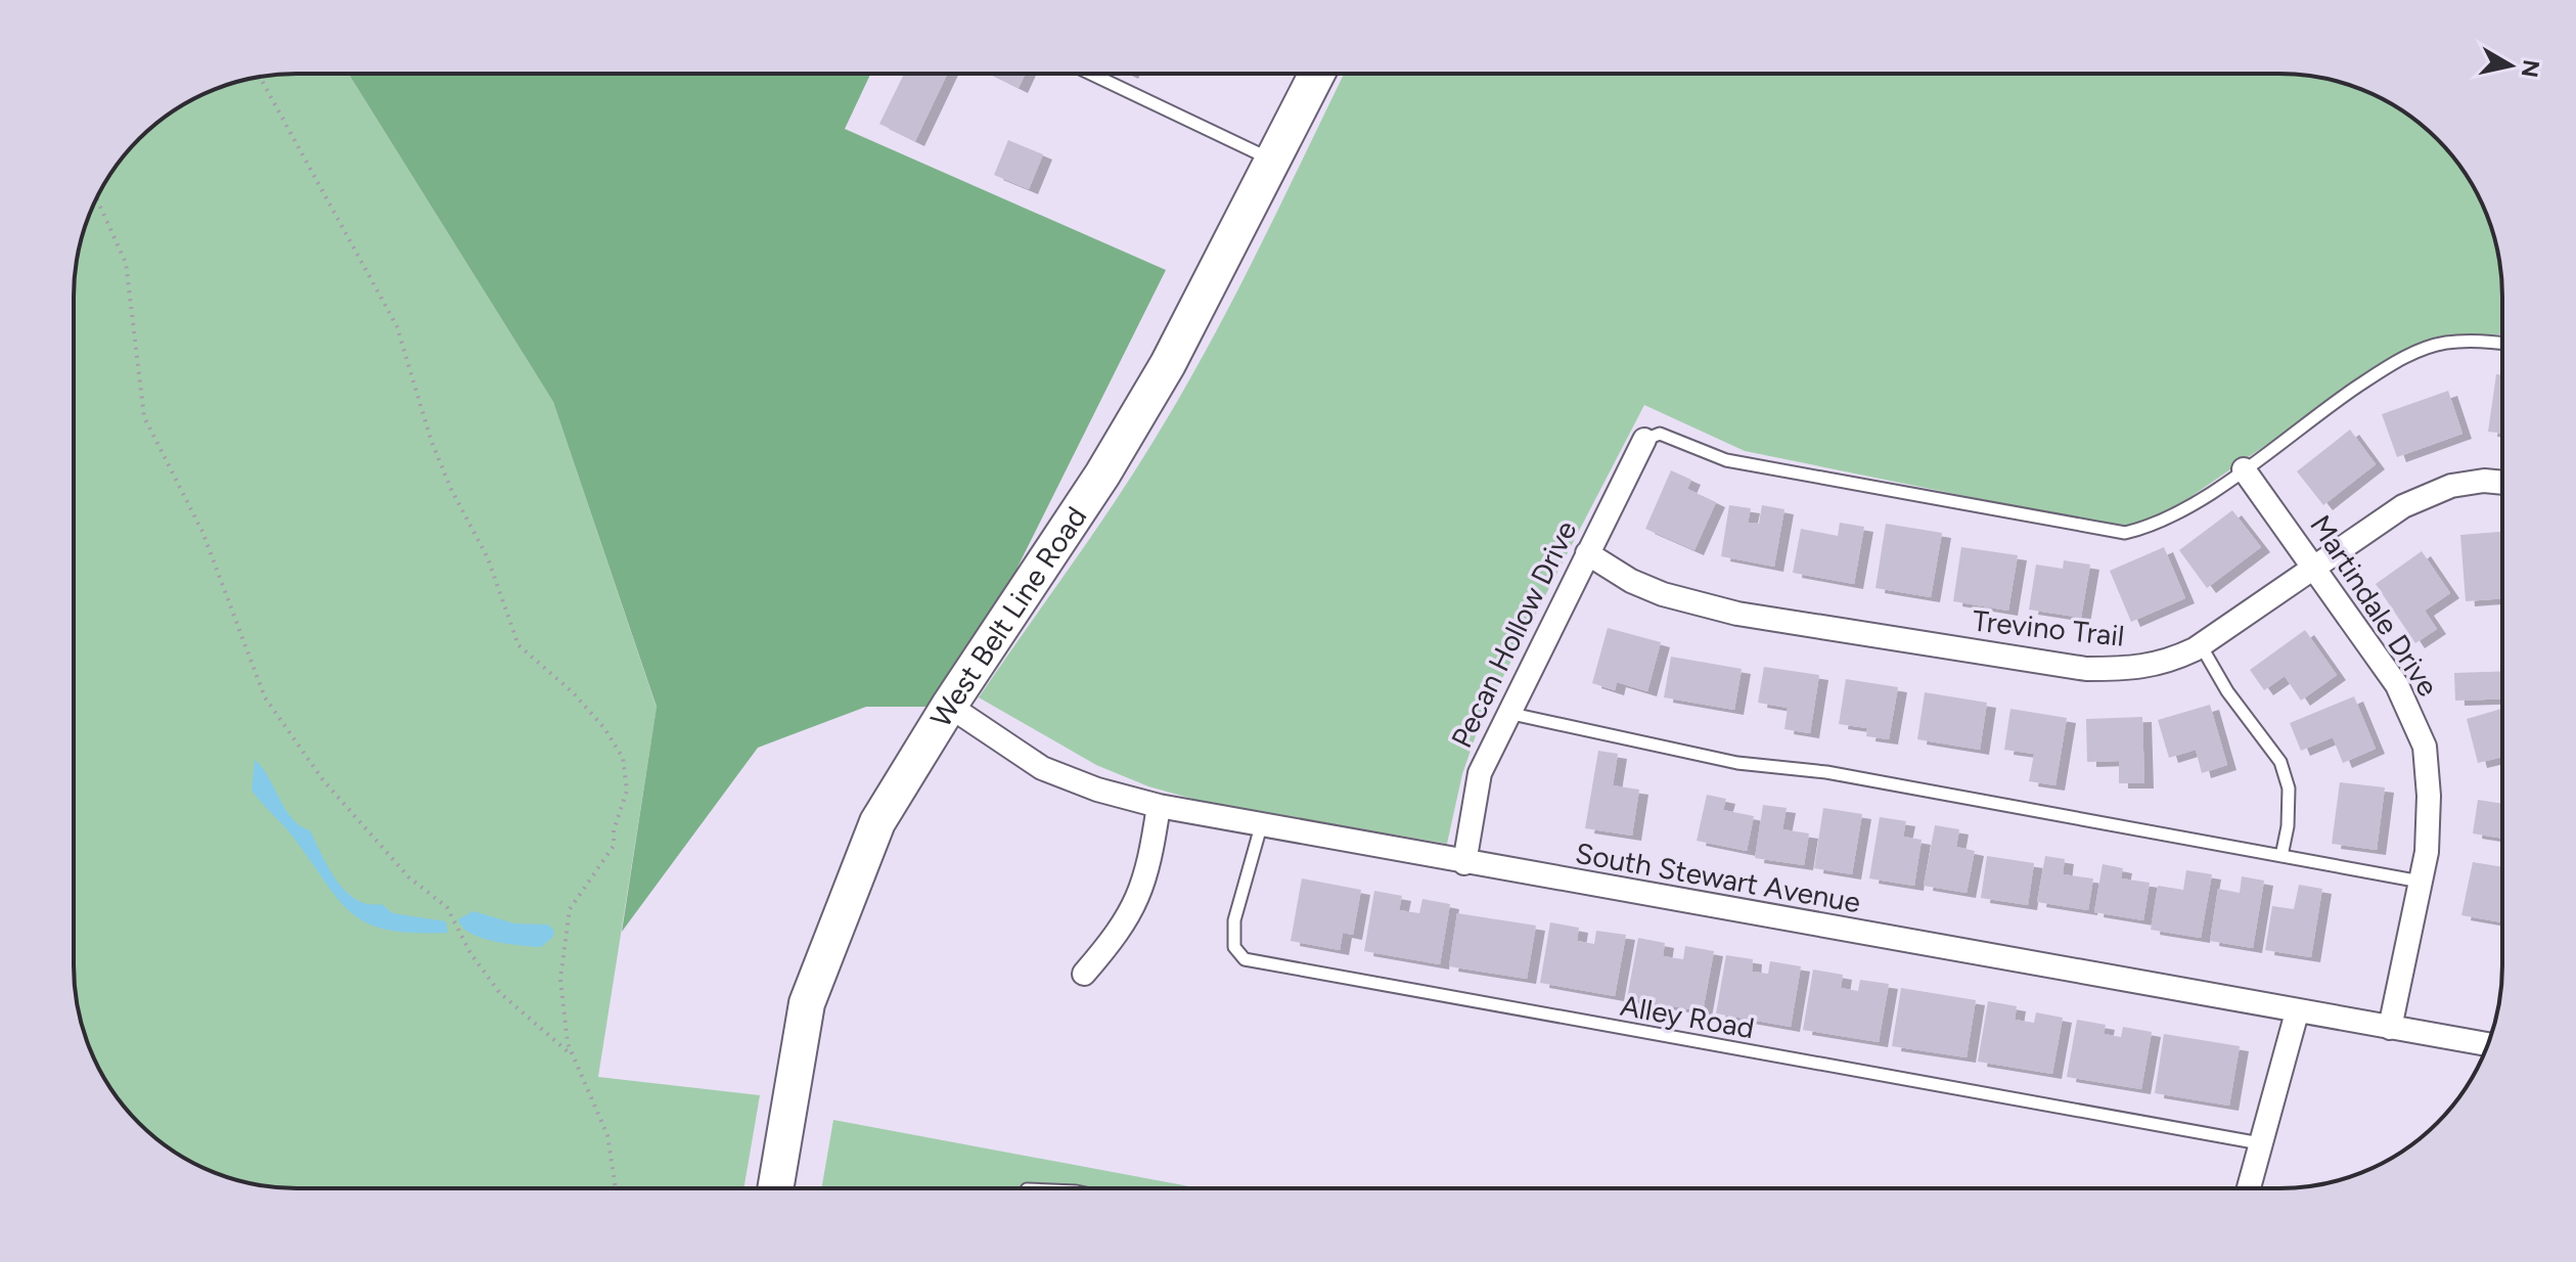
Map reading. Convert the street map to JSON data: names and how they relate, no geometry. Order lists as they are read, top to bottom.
{
  "streets": {
    "main road": ["West Belt Line Road"],
    "street": [
      "Martindale Drive",
      "Trevino Trail",
      "Pecan Hollow Drive",
      "South Stewart Avenue"
    ],
    "lane": ["Alley Road"]
  },
  "crossings": [
    ["Martindale Drive", "Trevino Trail"],
    ["Martindale Drive", "South Stewart Avenue"],
    ["West Belt Line Road", "South Stewart Avenue"],
    ["Trevino Trail", "Pecan Hollow Drive"],
    ["Pecan Hollow Drive", "South Stewart Avenue"],
    ["South Stewart Avenue", "Alley Road"]
  ],
  "north": "right"
}
